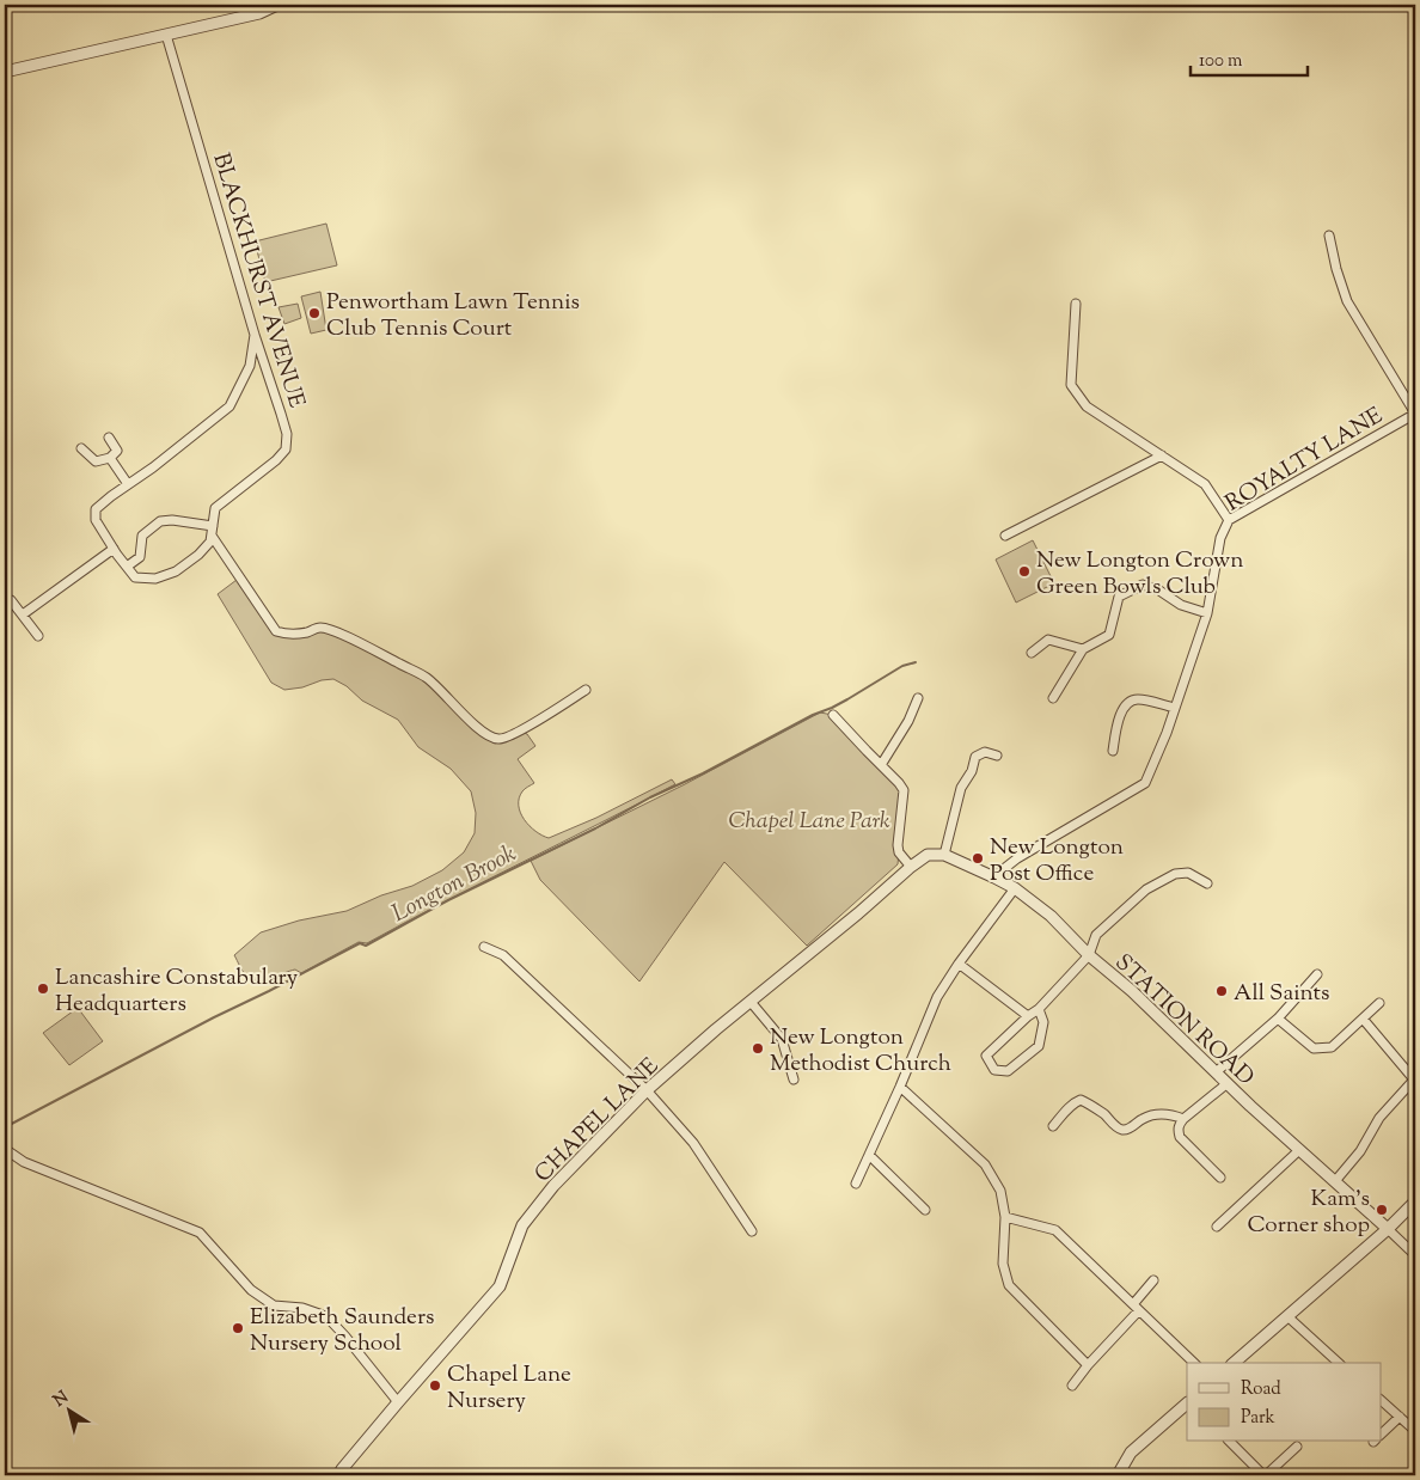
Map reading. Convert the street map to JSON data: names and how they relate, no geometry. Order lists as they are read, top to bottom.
{
  "streets": {
    "street": [
      "BLACKHURST AVENUE",
      "ROYALTY LANE",
      "STATION ROAD",
      "CHAPEL LANE"
    ]
  },
  "crossings": [
    ["ROYALTY LANE", "STATION ROAD"],
    ["STATION ROAD", "CHAPEL LANE"]
  ],
  "water": ["Longton Brook"],
  "parks": ["Chapel Lane Park"],
  "places": [
    "Penwortham Lawn Tennis Club Tennis Court",
    "New Longton Crown Green Bowls Club",
    "New Longton Post Office",
    "Lancashire Constabulary Headquarters",
    "All Saints",
    "New Longton Methodist Church",
    "Kam's Corner shop",
    "Elizabeth Saunders Nursery School",
    "Chapel Lane Nursery"
  ],
  "legend": ["Road", "Park"],
  "scale_bar": "100 m",
  "north": "top left"
}
